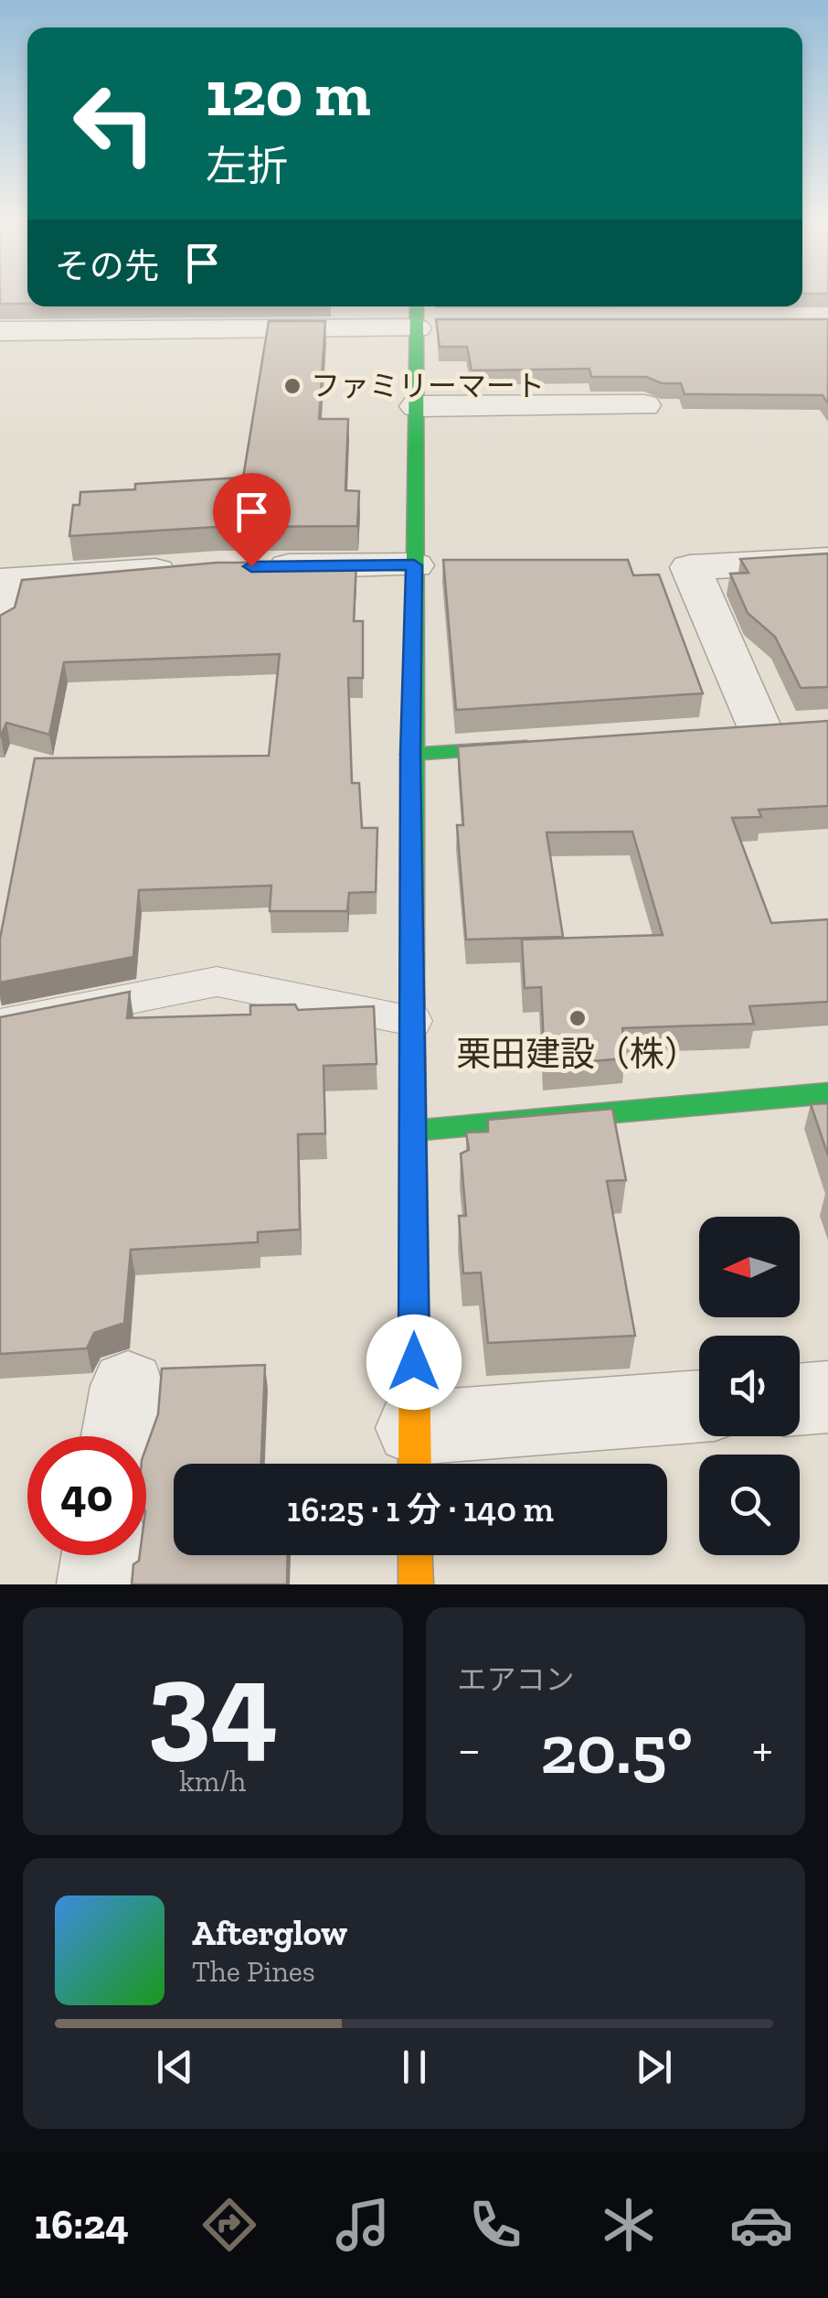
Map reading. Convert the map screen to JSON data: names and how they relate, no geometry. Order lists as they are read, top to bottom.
{
  "places": ["ファミリーマート", "栗田建設（株）"],
  "north": "left",
  "page": {
    "turn": ["120 m", "左折"],
    "then": "その先",
    "limit": "40",
    "trip": "16:25 · 1 分 · 140 m",
    "tile": [
      ["34", "km/h"],
      "エアコン"
    ],
    "heat": ["−", "20.5°", "+"],
    "song": ["Afterglow", "The Pines"],
    "tabs": "16:24"
  }
}
